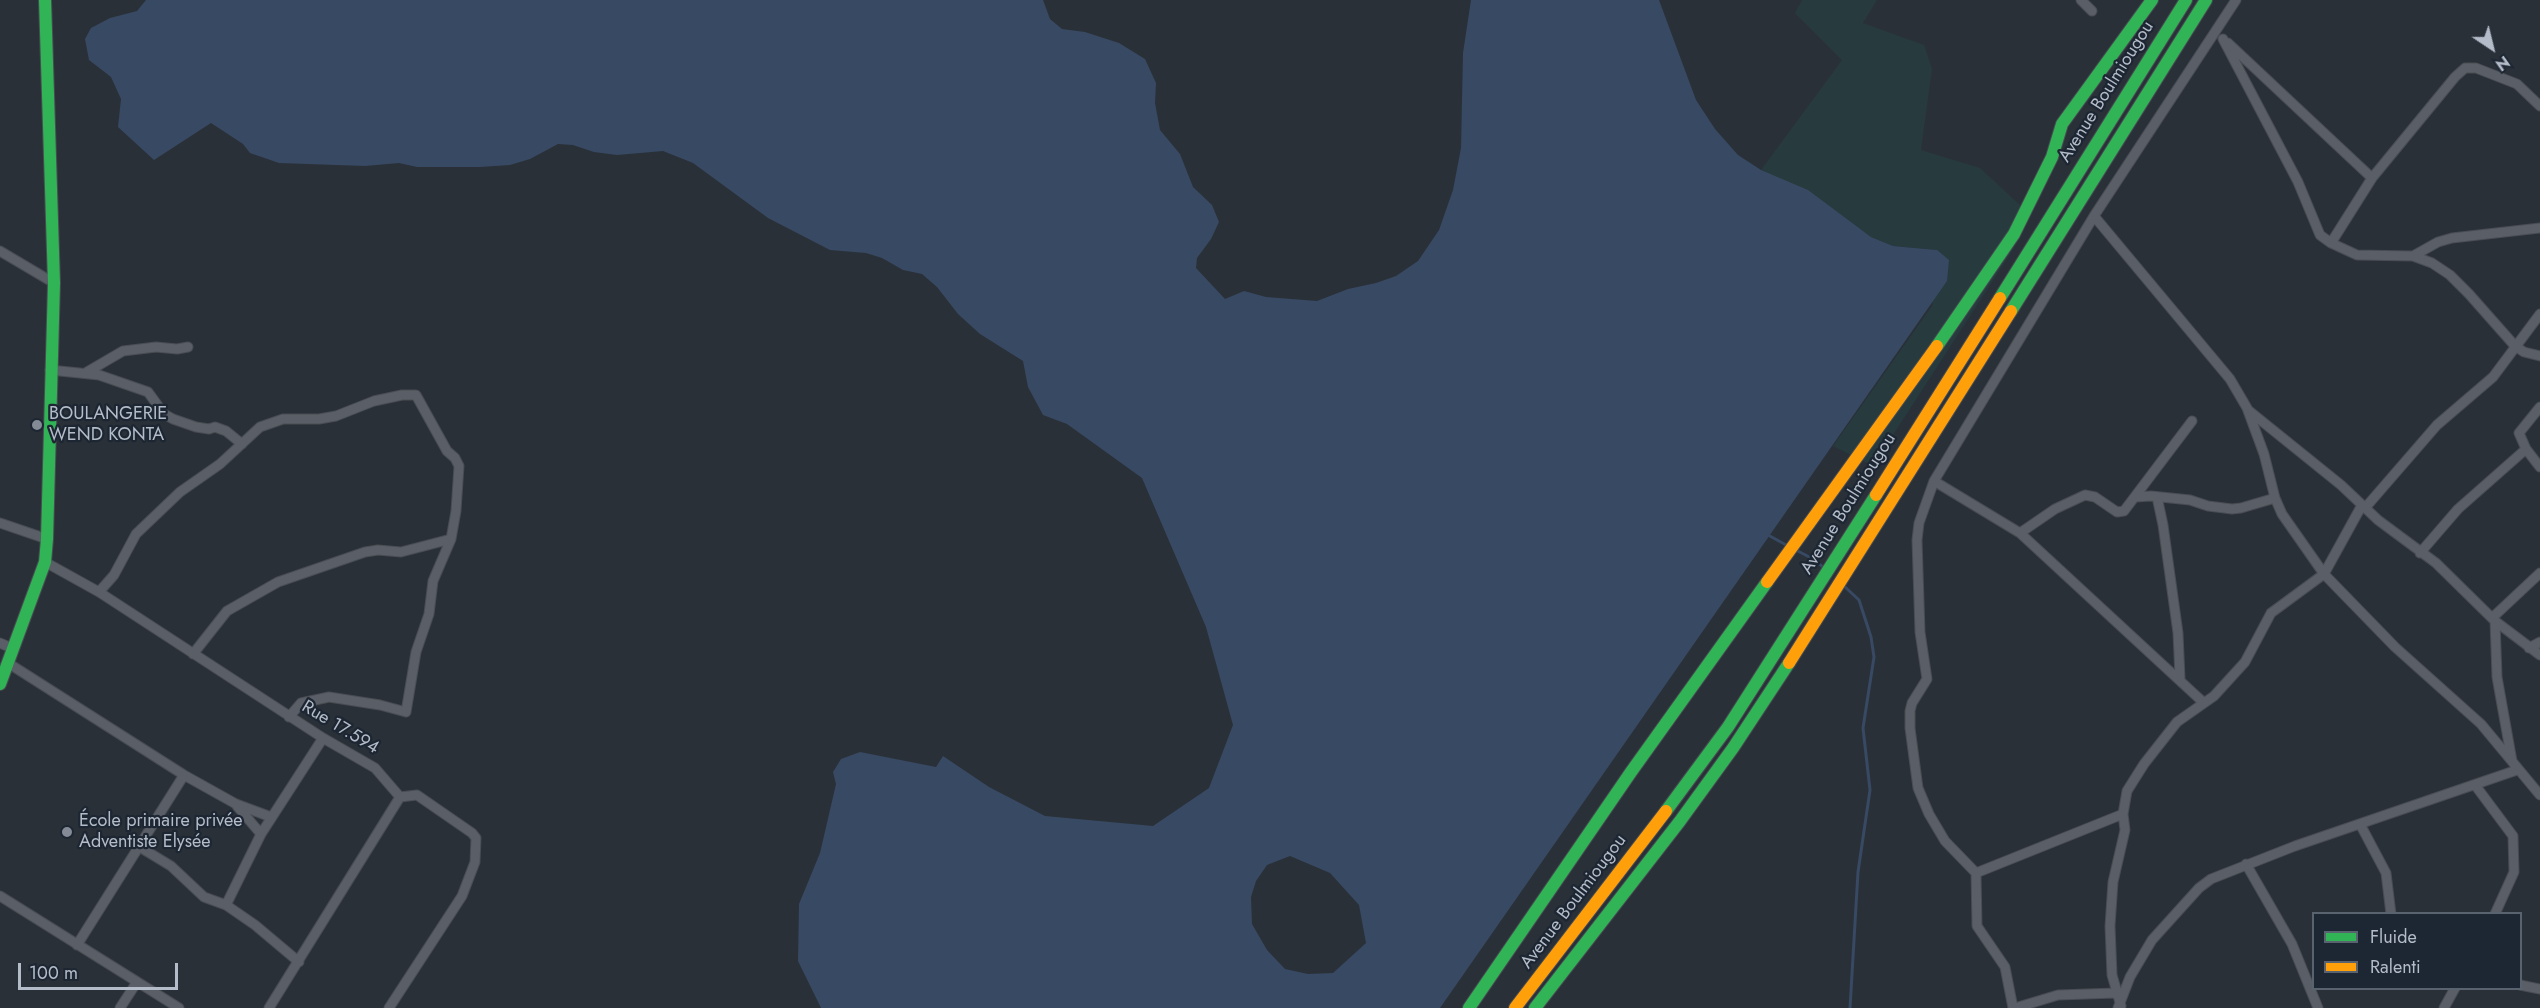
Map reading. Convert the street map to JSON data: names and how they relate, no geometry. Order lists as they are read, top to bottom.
{
  "streets": {
    "main road": ["Avenue Boulmiougou"],
    "street": ["Rue 17.594"]
  },
  "places": ["BOULANGERIE WEND KONTA", "École primaire privée Adventiste Elysée"],
  "legend": ["Fluide", "Ralenti"],
  "scale_bar": "100 m",
  "north": "bottom right"
}
